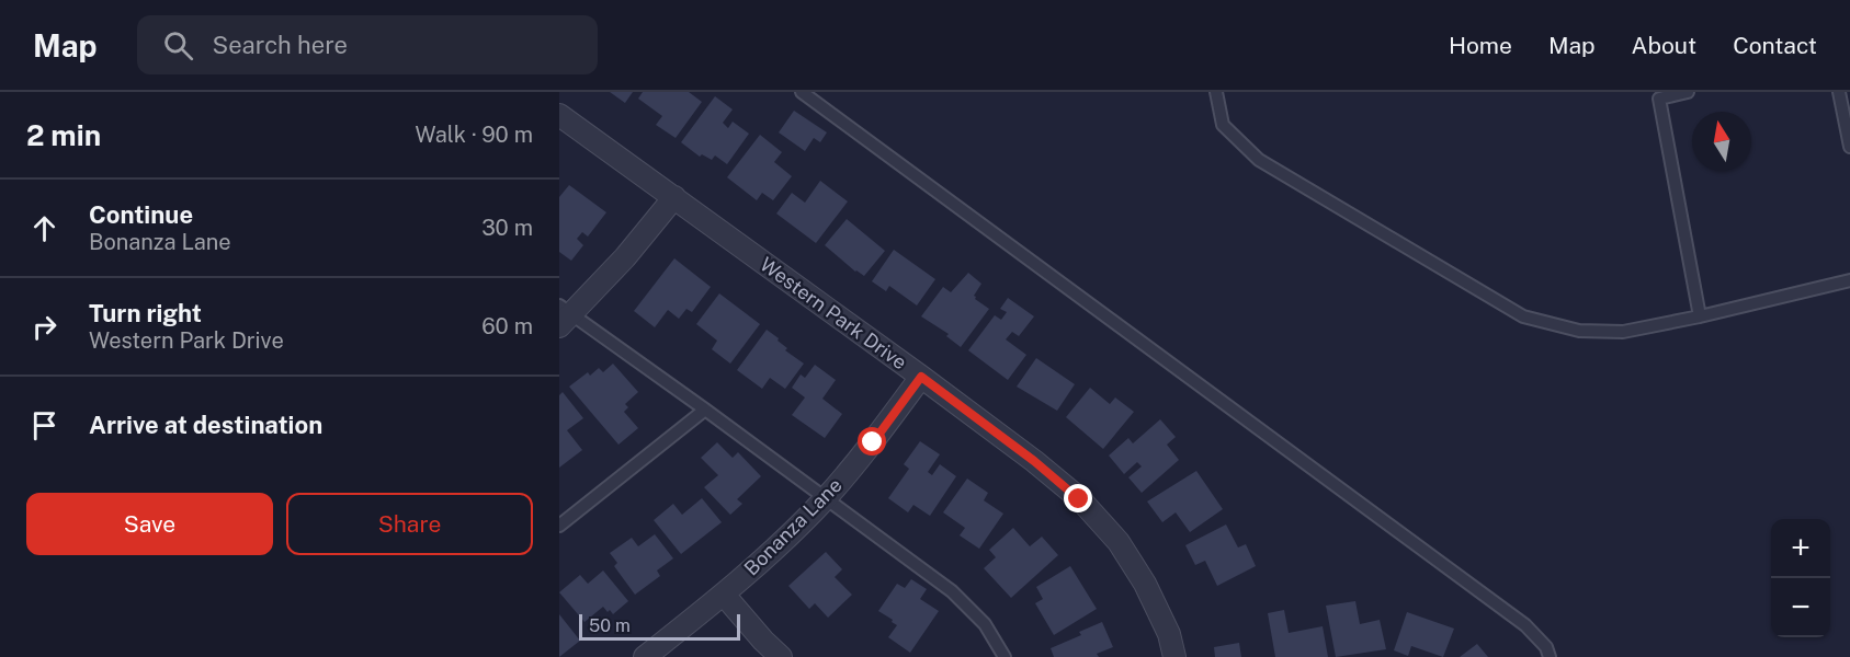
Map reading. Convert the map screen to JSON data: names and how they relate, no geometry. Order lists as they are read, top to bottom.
{
  "streets": {
    "street": ["Western Park Drive", "Bonanza Lane"]
  },
  "crossings": [
    ["Western Park Drive", "Bonanza Lane"]
  ],
  "scale_bar": "50 m",
  "north": "top",
  "page": {
    "header": "Map",
    "search": "Search here",
    "nav": [
      "Home",
      "Map",
      "About",
      "Contact"
    ],
    "heading": ["2 min", "Walk · 90 m"],
    "list": [
      ["Continue", "Bonanza Lane", "30 m"],
      ["Turn right", "Western Park Drive", "60 m"],
      "Arrive at destination"
    ],
    "buttons": ["Save", "Share"],
    "map_buttons": ["+", "−"],
    "scale": "50 m"
  }
}
